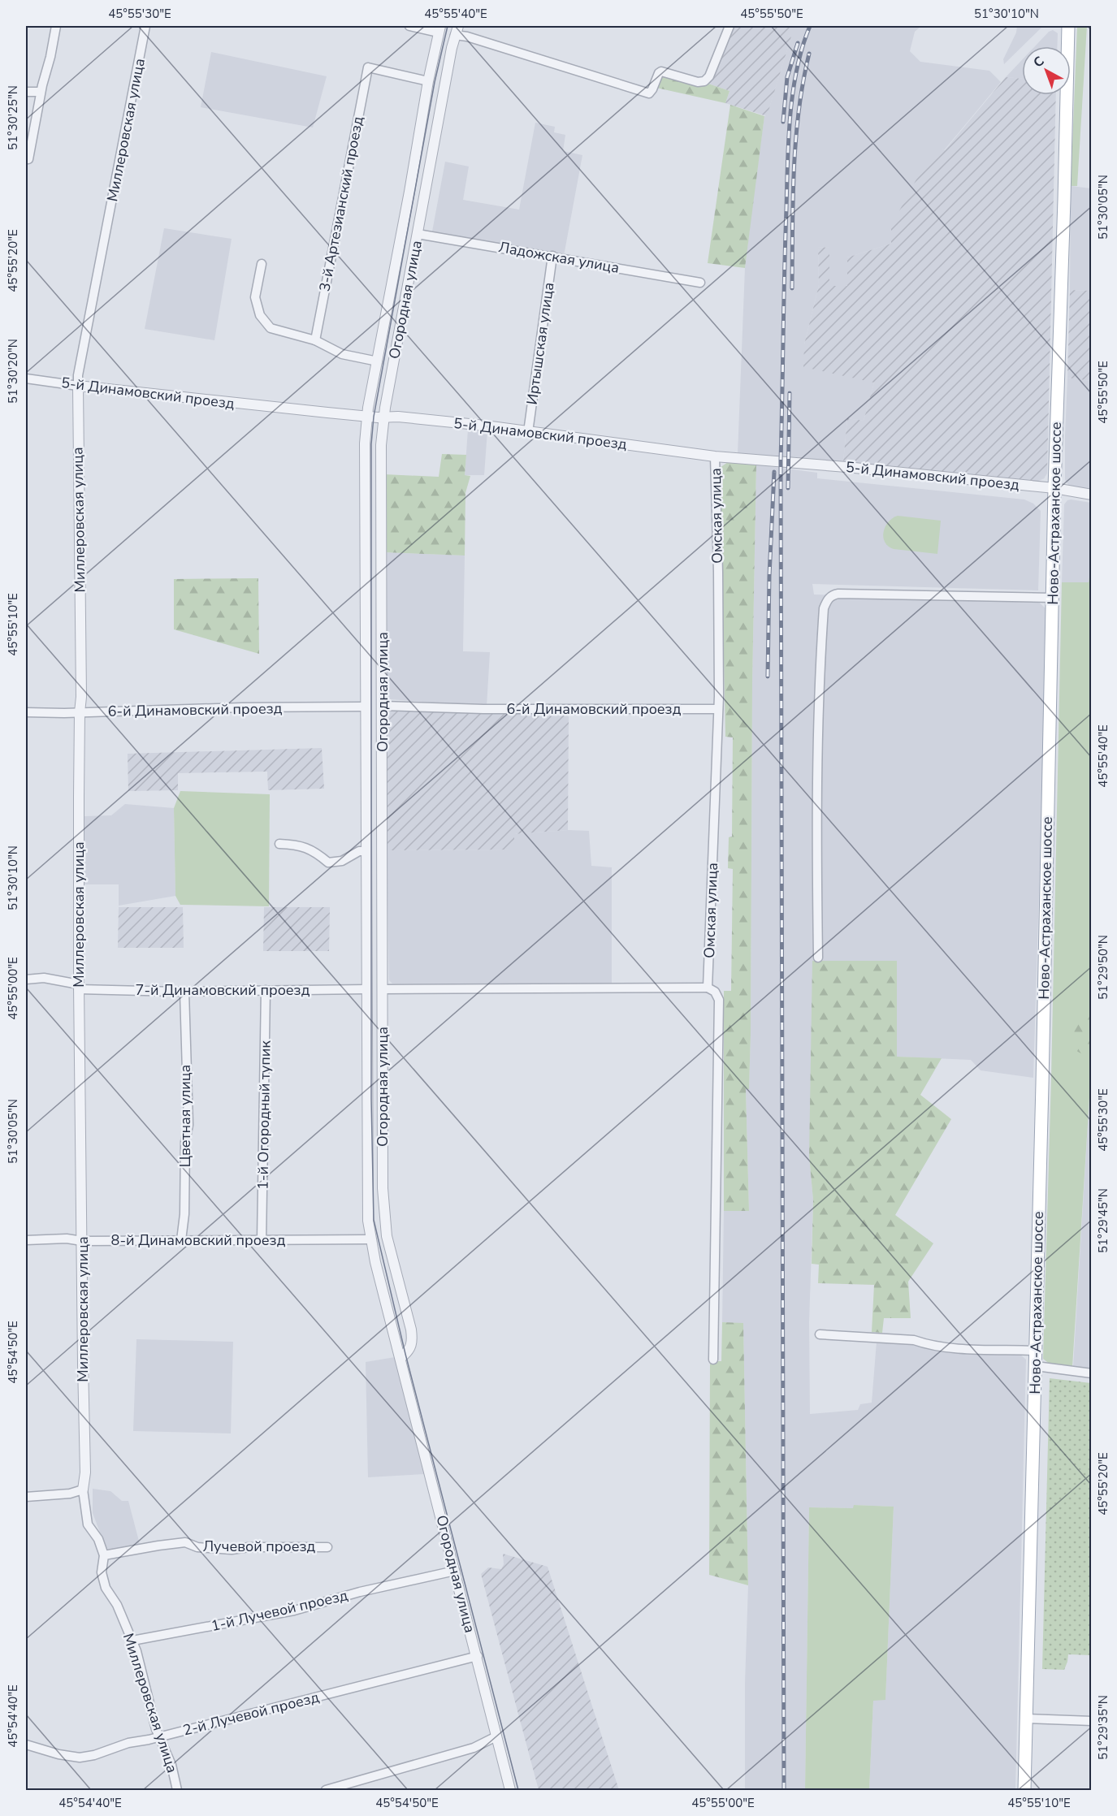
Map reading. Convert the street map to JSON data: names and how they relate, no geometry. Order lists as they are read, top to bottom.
{
  "streets": {
    "main road": ["Ново-Астраханское шоссе"],
    "street": [
      "Миллеровская улица",
      "3-й Артезианский проезд",
      "Ладожская улица",
      "Огородная улица",
      "Иртышская улица",
      "5-й Динамовский проезд",
      "Омская улица",
      "6-й Динамовский проезд",
      "7-й Динамовский проезд",
      "1-й Огородный тупик",
      "Цветная улица",
      "8-й Динамовский проезд",
      "Лучевой проезд",
      "1-й Лучевой проезд",
      "2-й Лучевой проезд"
    ]
  },
  "crossings": [
    ["Миллеровская улица", "5-й Динамовский проезд"],
    ["Миллеровская улица", "6-й Динамовский проезд"],
    ["Миллеровская улица", "7-й Динамовский проезд"],
    ["Миллеровская улица", "8-й Динамовский проезд"],
    ["Миллеровская улица", "Лучевой проезд"],
    ["Миллеровская улица", "1-й Лучевой проезд"],
    ["Миллеровская улица", "2-й Лучевой проезд"],
    ["3-й Артезианский проезд", "Огородная улица"],
    ["Ладожская улица", "Огородная улица"],
    ["Ладожская улица", "Иртышская улица"],
    ["Огородная улица", "5-й Динамовский проезд"],
    ["Огородная улица", "6-й Динамовский проезд"],
    ["Огородная улица", "7-й Динамовский проезд"],
    ["Огородная улица", "8-й Динамовский проезд"],
    ["Огородная улица", "1-й Лучевой проезд"],
    ["Огородная улица", "2-й Лучевой проезд"],
    ["Иртышская улица", "5-й Динамовский проезд"],
    ["5-й Динамовский проезд", "Ново-Астраханское шоссе"],
    ["5-й Динамовский проезд", "Омская улица"],
    ["Омская улица", "6-й Динамовский проезд"],
    ["7-й Динамовский проезд", "1-й Огородный тупик"],
    ["7-й Динамовский проезд", "Цветная улица"],
    ["1-й Огородный тупик", "8-й Динамовский проезд"],
    ["Цветная улица", "8-й Динамовский проезд"]
  ],
  "north": "top left",
  "coordinates": [
    "45°55'30\"E",
    "45°55'40\"E",
    "45°55'50\"E",
    "51°30'10\"N",
    "51°30'25\"N",
    "51°30'05\"N",
    "45°55'20\"E",
    "51°30'20\"N",
    "45°55'10\"E",
    "51°29'50\"N",
    "45°55'00\"E",
    "51°29'45\"N",
    "45°54'50\"E",
    "45°54'40\"E",
    "51°29'35\"N"
  ]
}
